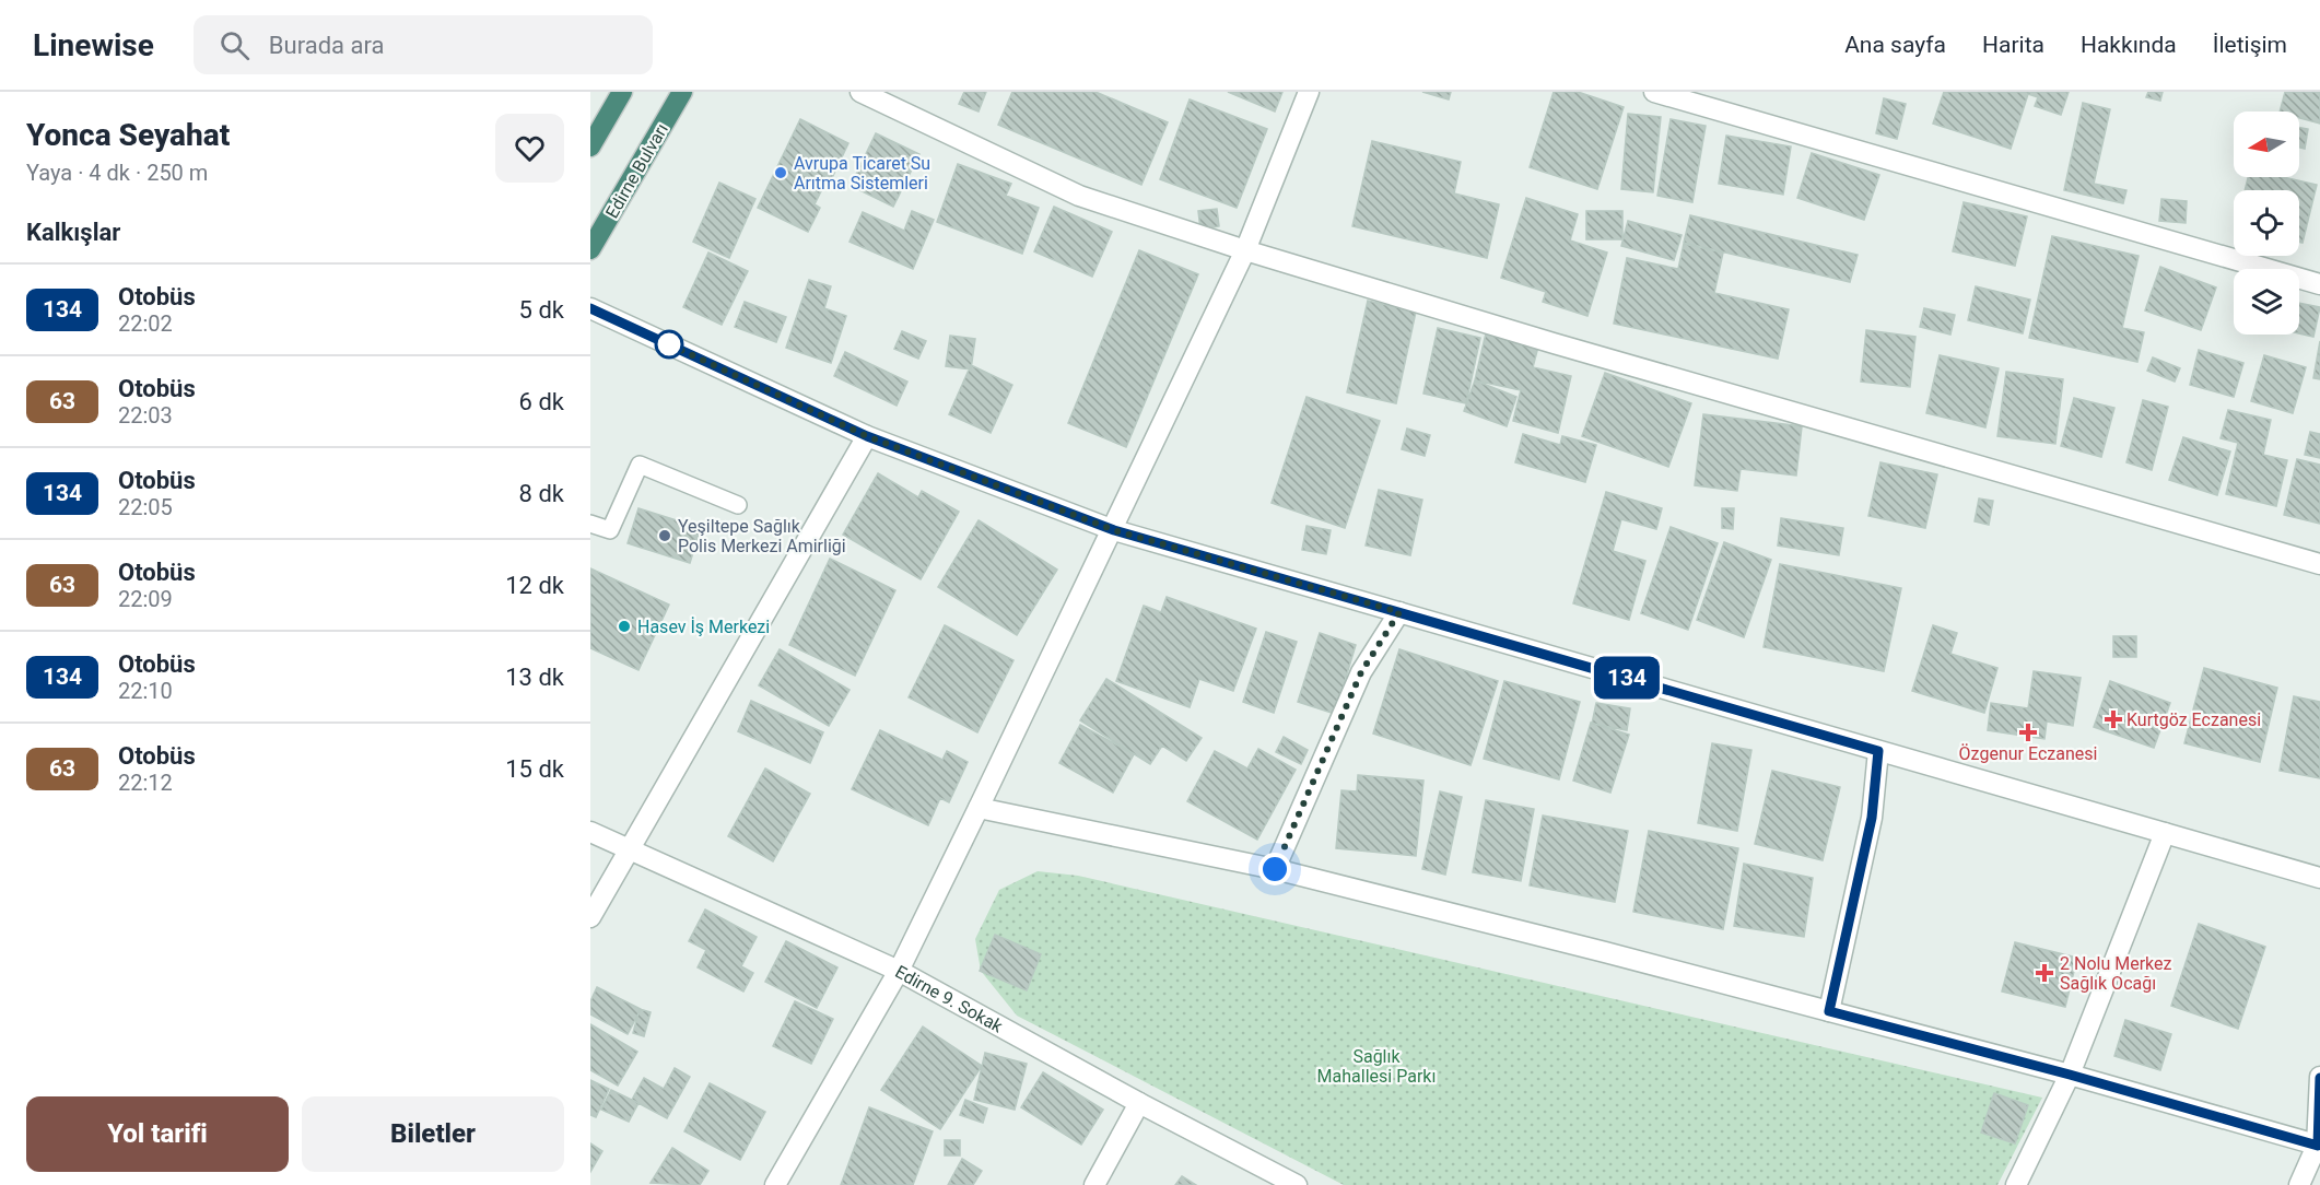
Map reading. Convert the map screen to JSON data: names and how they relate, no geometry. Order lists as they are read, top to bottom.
{
  "streets": {
    "highway": ["Edirne Bulvarı"],
    "street": ["Edirne 9. Sokak"]
  },
  "parks": ["Sağlık Mahallesi Parkı"],
  "places": {
    "other": ["Avrupa Ticaret Su Arıtma Sistemleri", "Yeşiltepe Sağlık Polis Merkezi Amirliği", "Hasev İş Merkezi"],
    "health": ["Kurtgöz Eczanesi", "Özgenur Eczanesi", "2 Nolu Merkez Sağlık Ocağı"]
  },
  "lines": ["bus line 134"],
  "north": "left",
  "page": {
    "header": "Linewise",
    "search": "Burada ara",
    "nav": [
      "Ana sayfa",
      "Harita",
      "Hakkında",
      "İletişim"
    ],
    "heading": [
      ["Yonca Seyahat", "Yaya · 4 dk · 250 m"],
      "Kalkışlar"
    ],
    "on_map": "134",
    "list": [
      {
        "mark": "134",
        "name": "Otobüs",
        "note": "22:02",
        "value": "5 dk"
      },
      {
        "mark": "63",
        "name": "Otobüs",
        "note": "22:03",
        "value": "6 dk"
      },
      {
        "mark": "134",
        "name": "Otobüs",
        "note": "22:05",
        "value": "8 dk"
      },
      {
        "mark": "63",
        "name": "Otobüs",
        "note": "22:09",
        "value": "12 dk"
      },
      {
        "mark": "134",
        "name": "Otobüs",
        "note": "22:10",
        "value": "13 dk"
      },
      {
        "mark": "63",
        "name": "Otobüs",
        "note": "22:12",
        "value": "15 dk"
      }
    ],
    "buttons": ["Yol tarifi", "Biletler"]
  }
}
